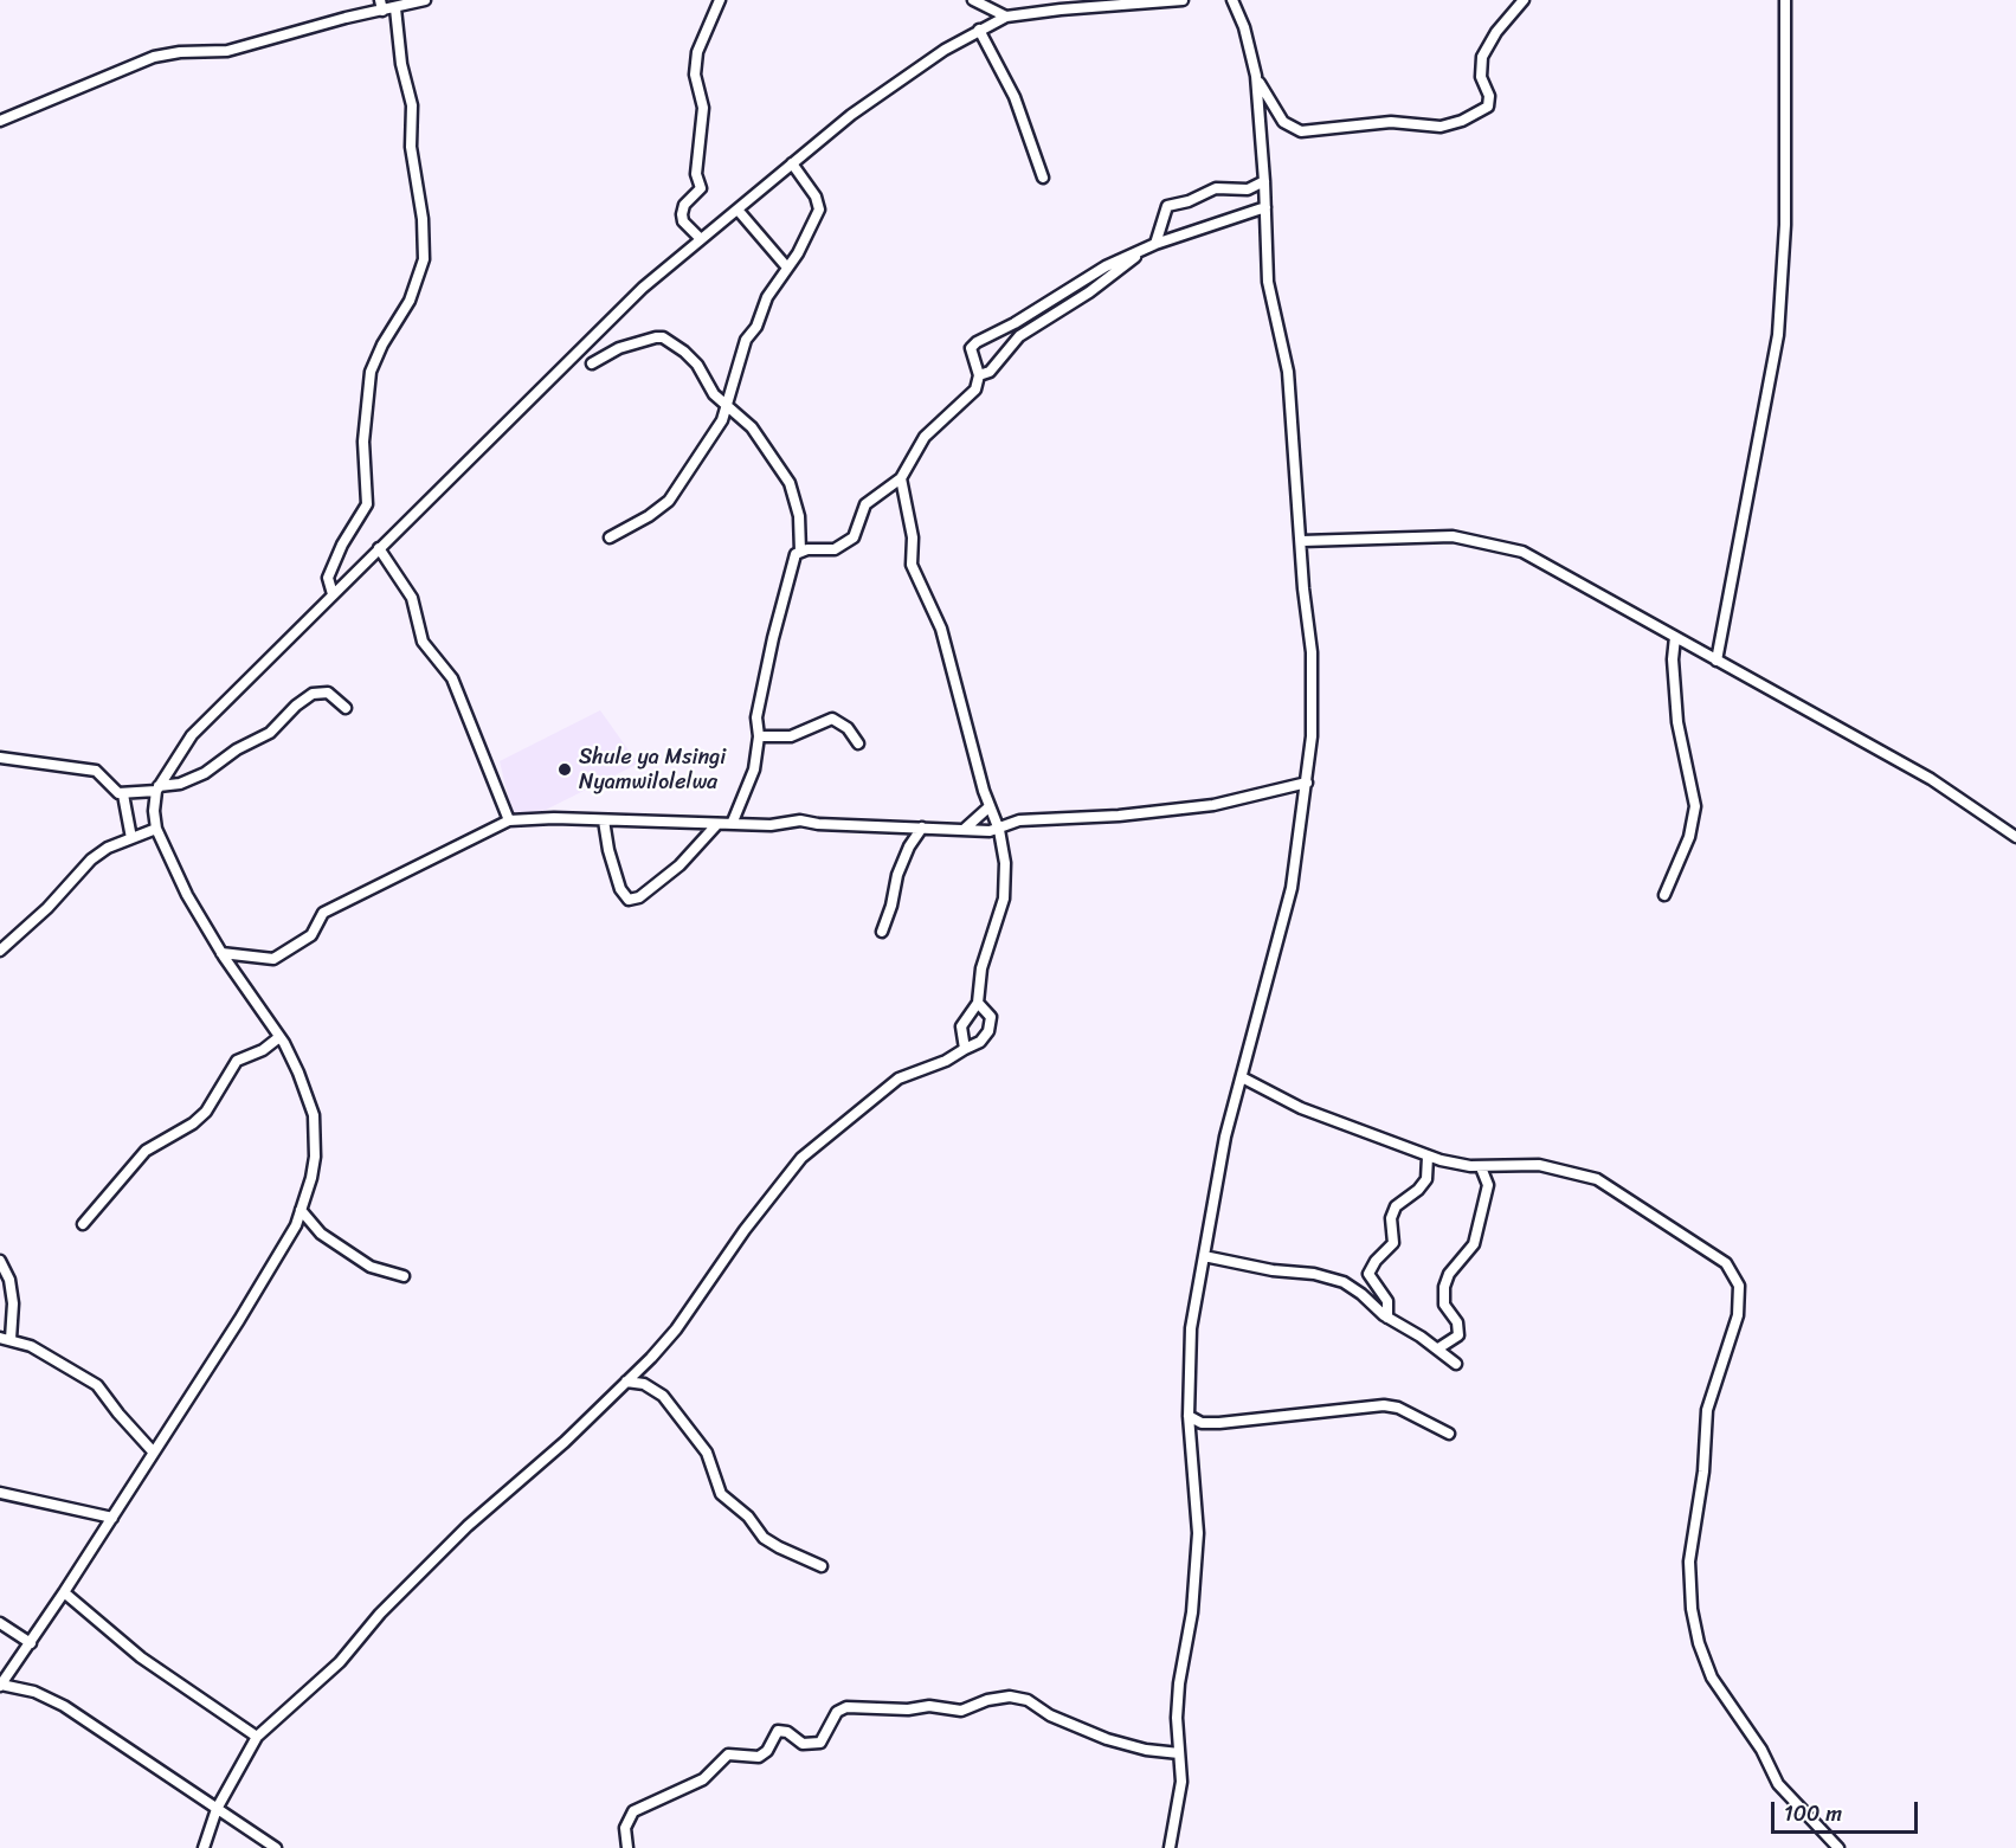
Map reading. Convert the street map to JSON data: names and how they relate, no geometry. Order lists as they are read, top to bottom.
{
  "places": ["Shule ya Msingi Nyamwilolelwa"],
  "scale_bar": "100 m"
}
